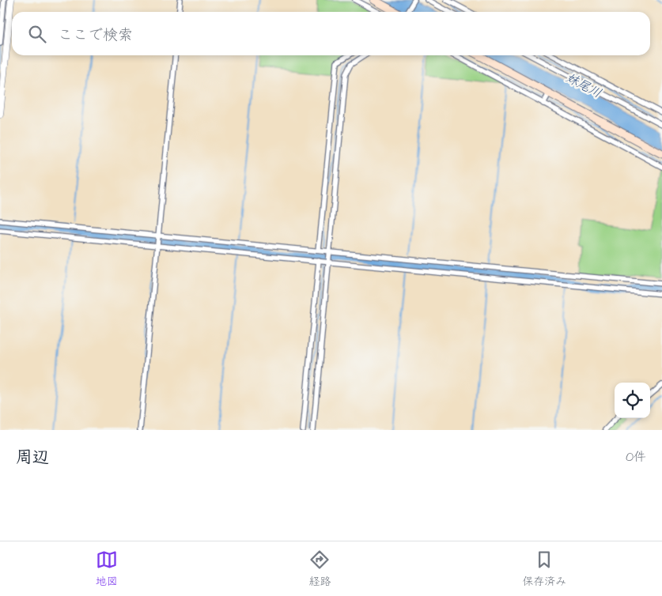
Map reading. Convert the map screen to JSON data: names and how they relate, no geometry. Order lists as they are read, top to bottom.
{
  "water": ["妹尾川"],
  "page": {
    "search": "ここで検索",
    "heading": ["周辺", "0件"],
    "nav": ["地図", "経路", "保存済み"]
  }
}
